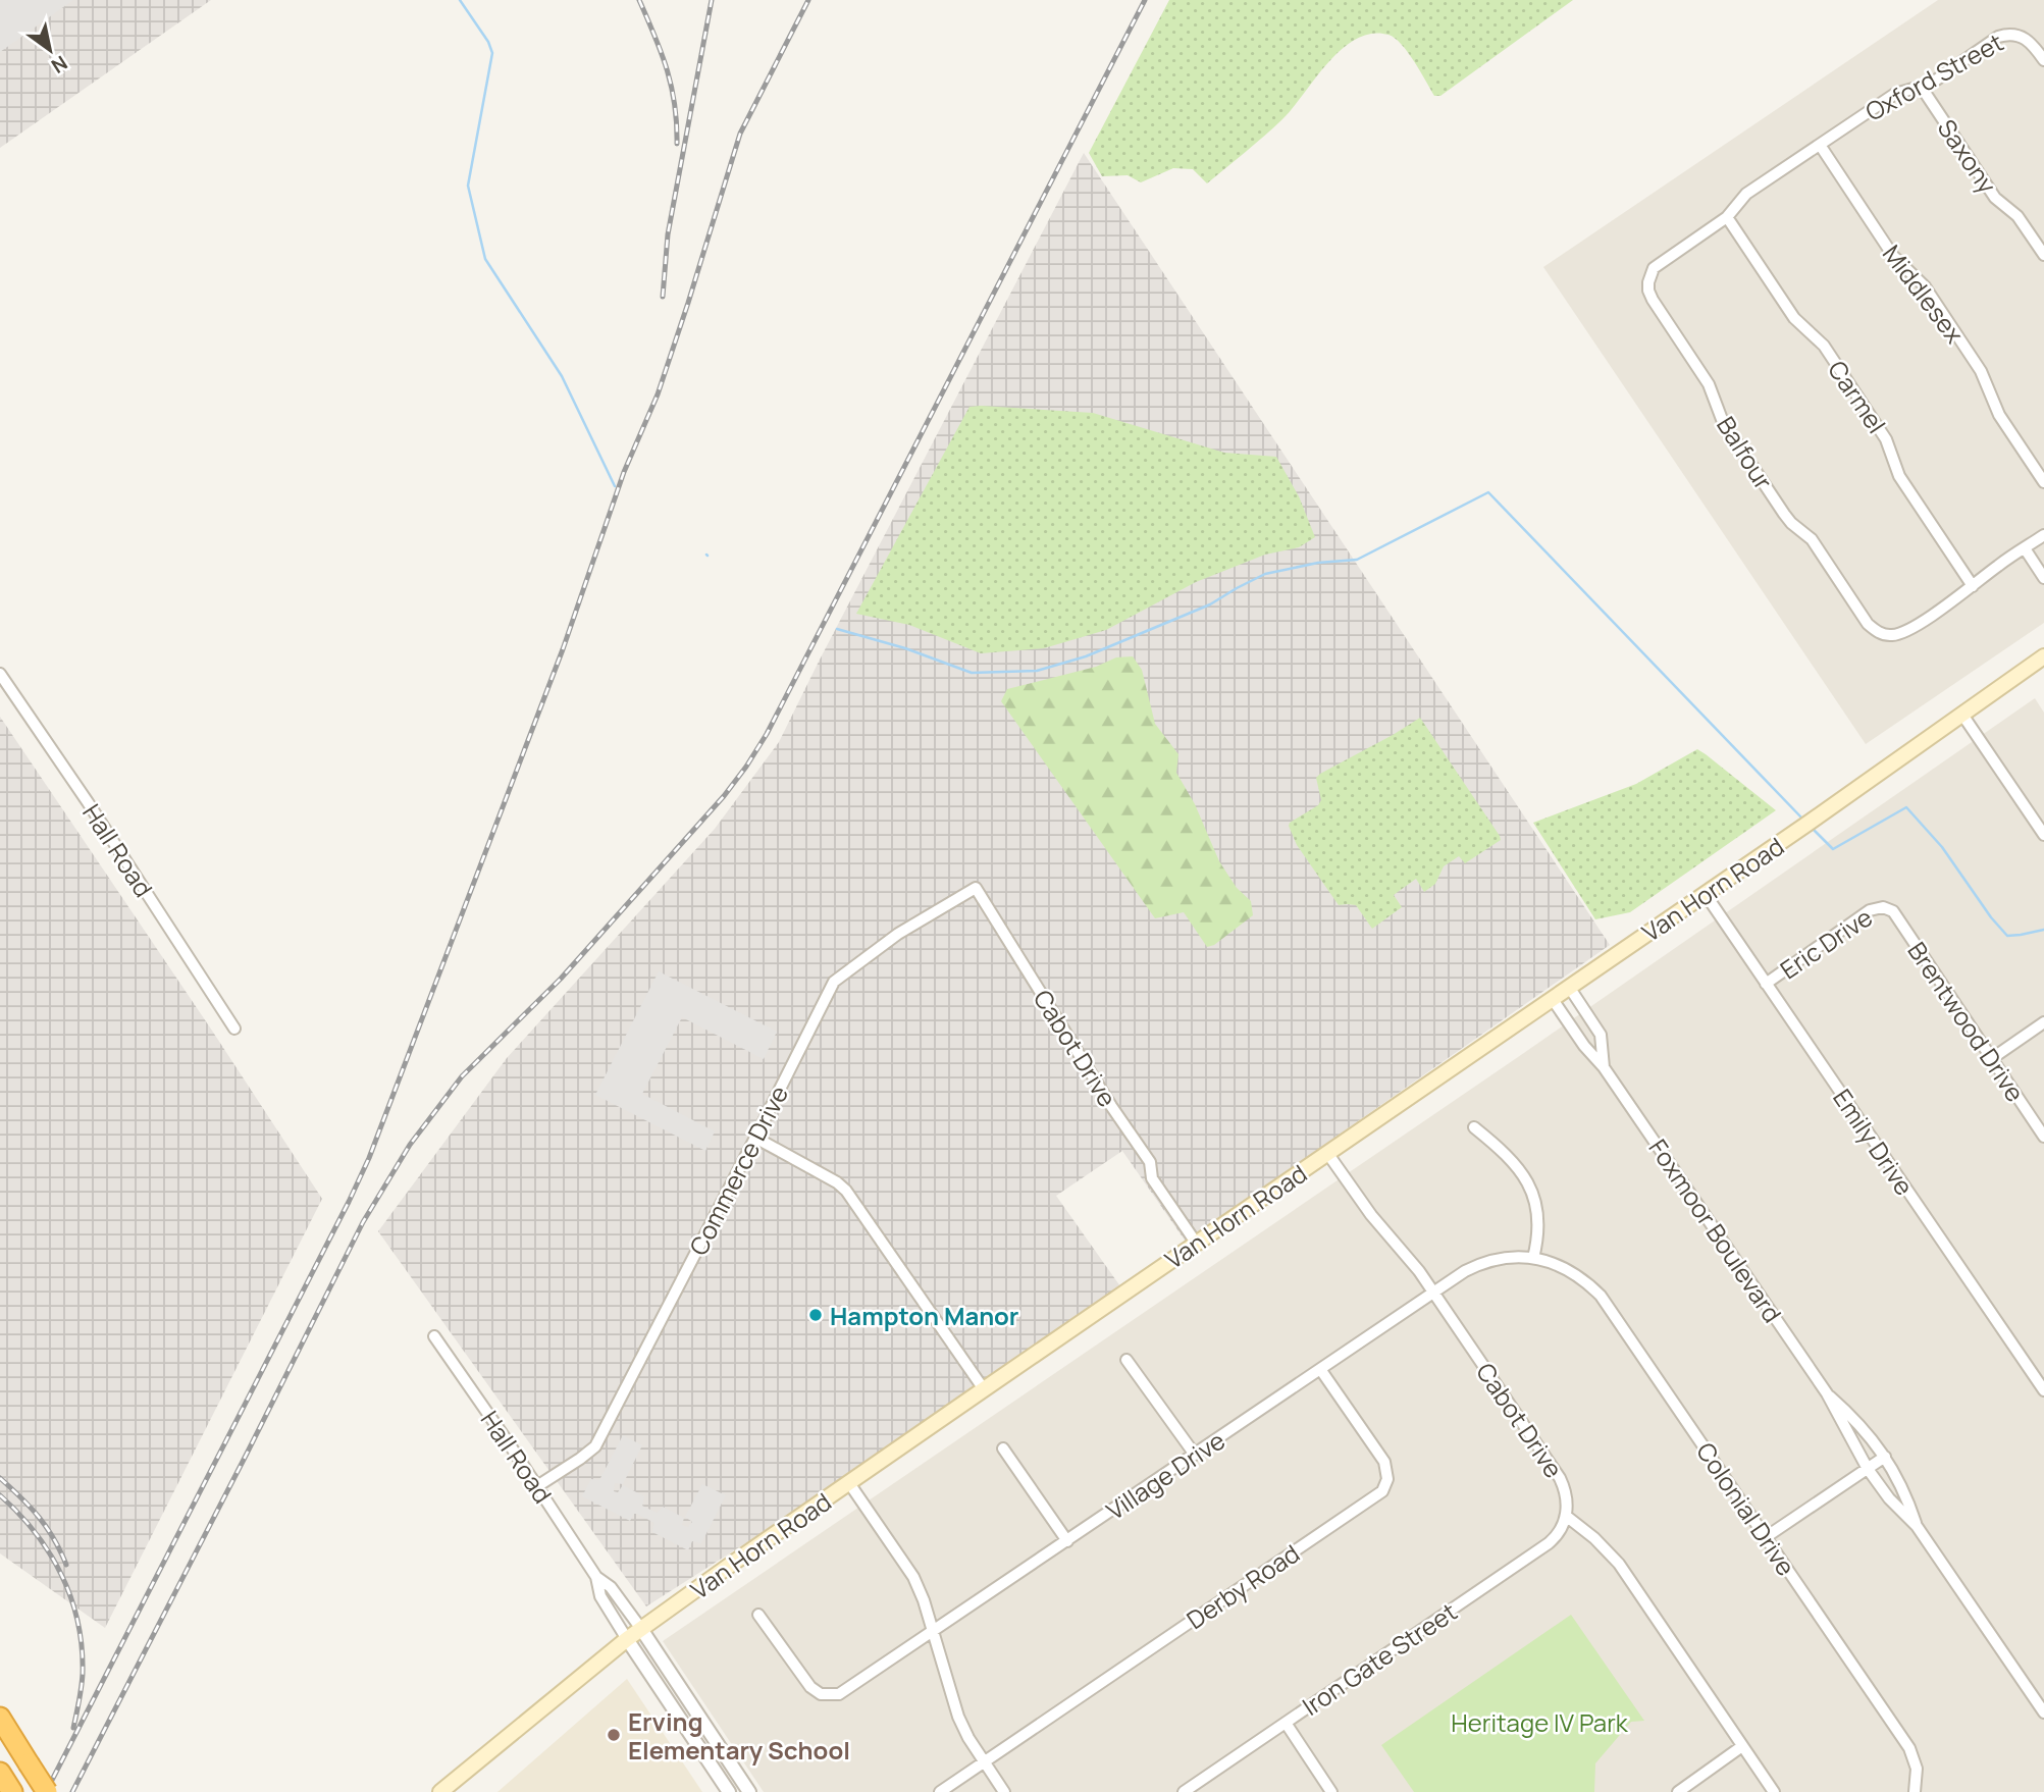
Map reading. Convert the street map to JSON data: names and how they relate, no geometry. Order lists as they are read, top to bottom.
{
  "streets": {
    "main road": ["Van Horn Road"],
    "street": [
      "Oxford Street",
      "Saxony",
      "Middlesex",
      "Carmel",
      "Balfour",
      "Hall Road",
      "Eric Drive",
      "Brentwood Drive",
      "Cabot Drive",
      "Emily Drive",
      "Commerce Drive",
      "Foxmoor Boulevard",
      "Village Drive",
      "Colonial Drive",
      "Derby Road",
      "Iron Gate Street"
    ]
  },
  "crossings": [
    ["Oxford Street", "Saxony"],
    ["Oxford Street", "Middlesex"],
    ["Oxford Street", "Balfour"],
    ["Middlesex", "Balfour"],
    ["Carmel", "Balfour"],
    ["Hall Road", "Van Horn Road"],
    ["Hall Road", "Commerce Drive"],
    ["Van Horn Road", "Cabot Drive"],
    ["Van Horn Road", "Emily Drive"],
    ["Van Horn Road", "Foxmoor Boulevard"],
    ["Eric Drive", "Brentwood Drive"],
    ["Eric Drive", "Emily Drive"],
    ["Cabot Drive", "Commerce Drive"],
    ["Cabot Drive", "Village Drive"],
    ["Cabot Drive", "Iron Gate Street"],
    ["Village Drive", "Colonial Drive"],
    ["Village Drive", "Derby Road"]
  ],
  "parks": ["Heritage IV Park"],
  "places": ["Hampton Manor", "Erving Elementary School"],
  "north": "bottom right"
}
